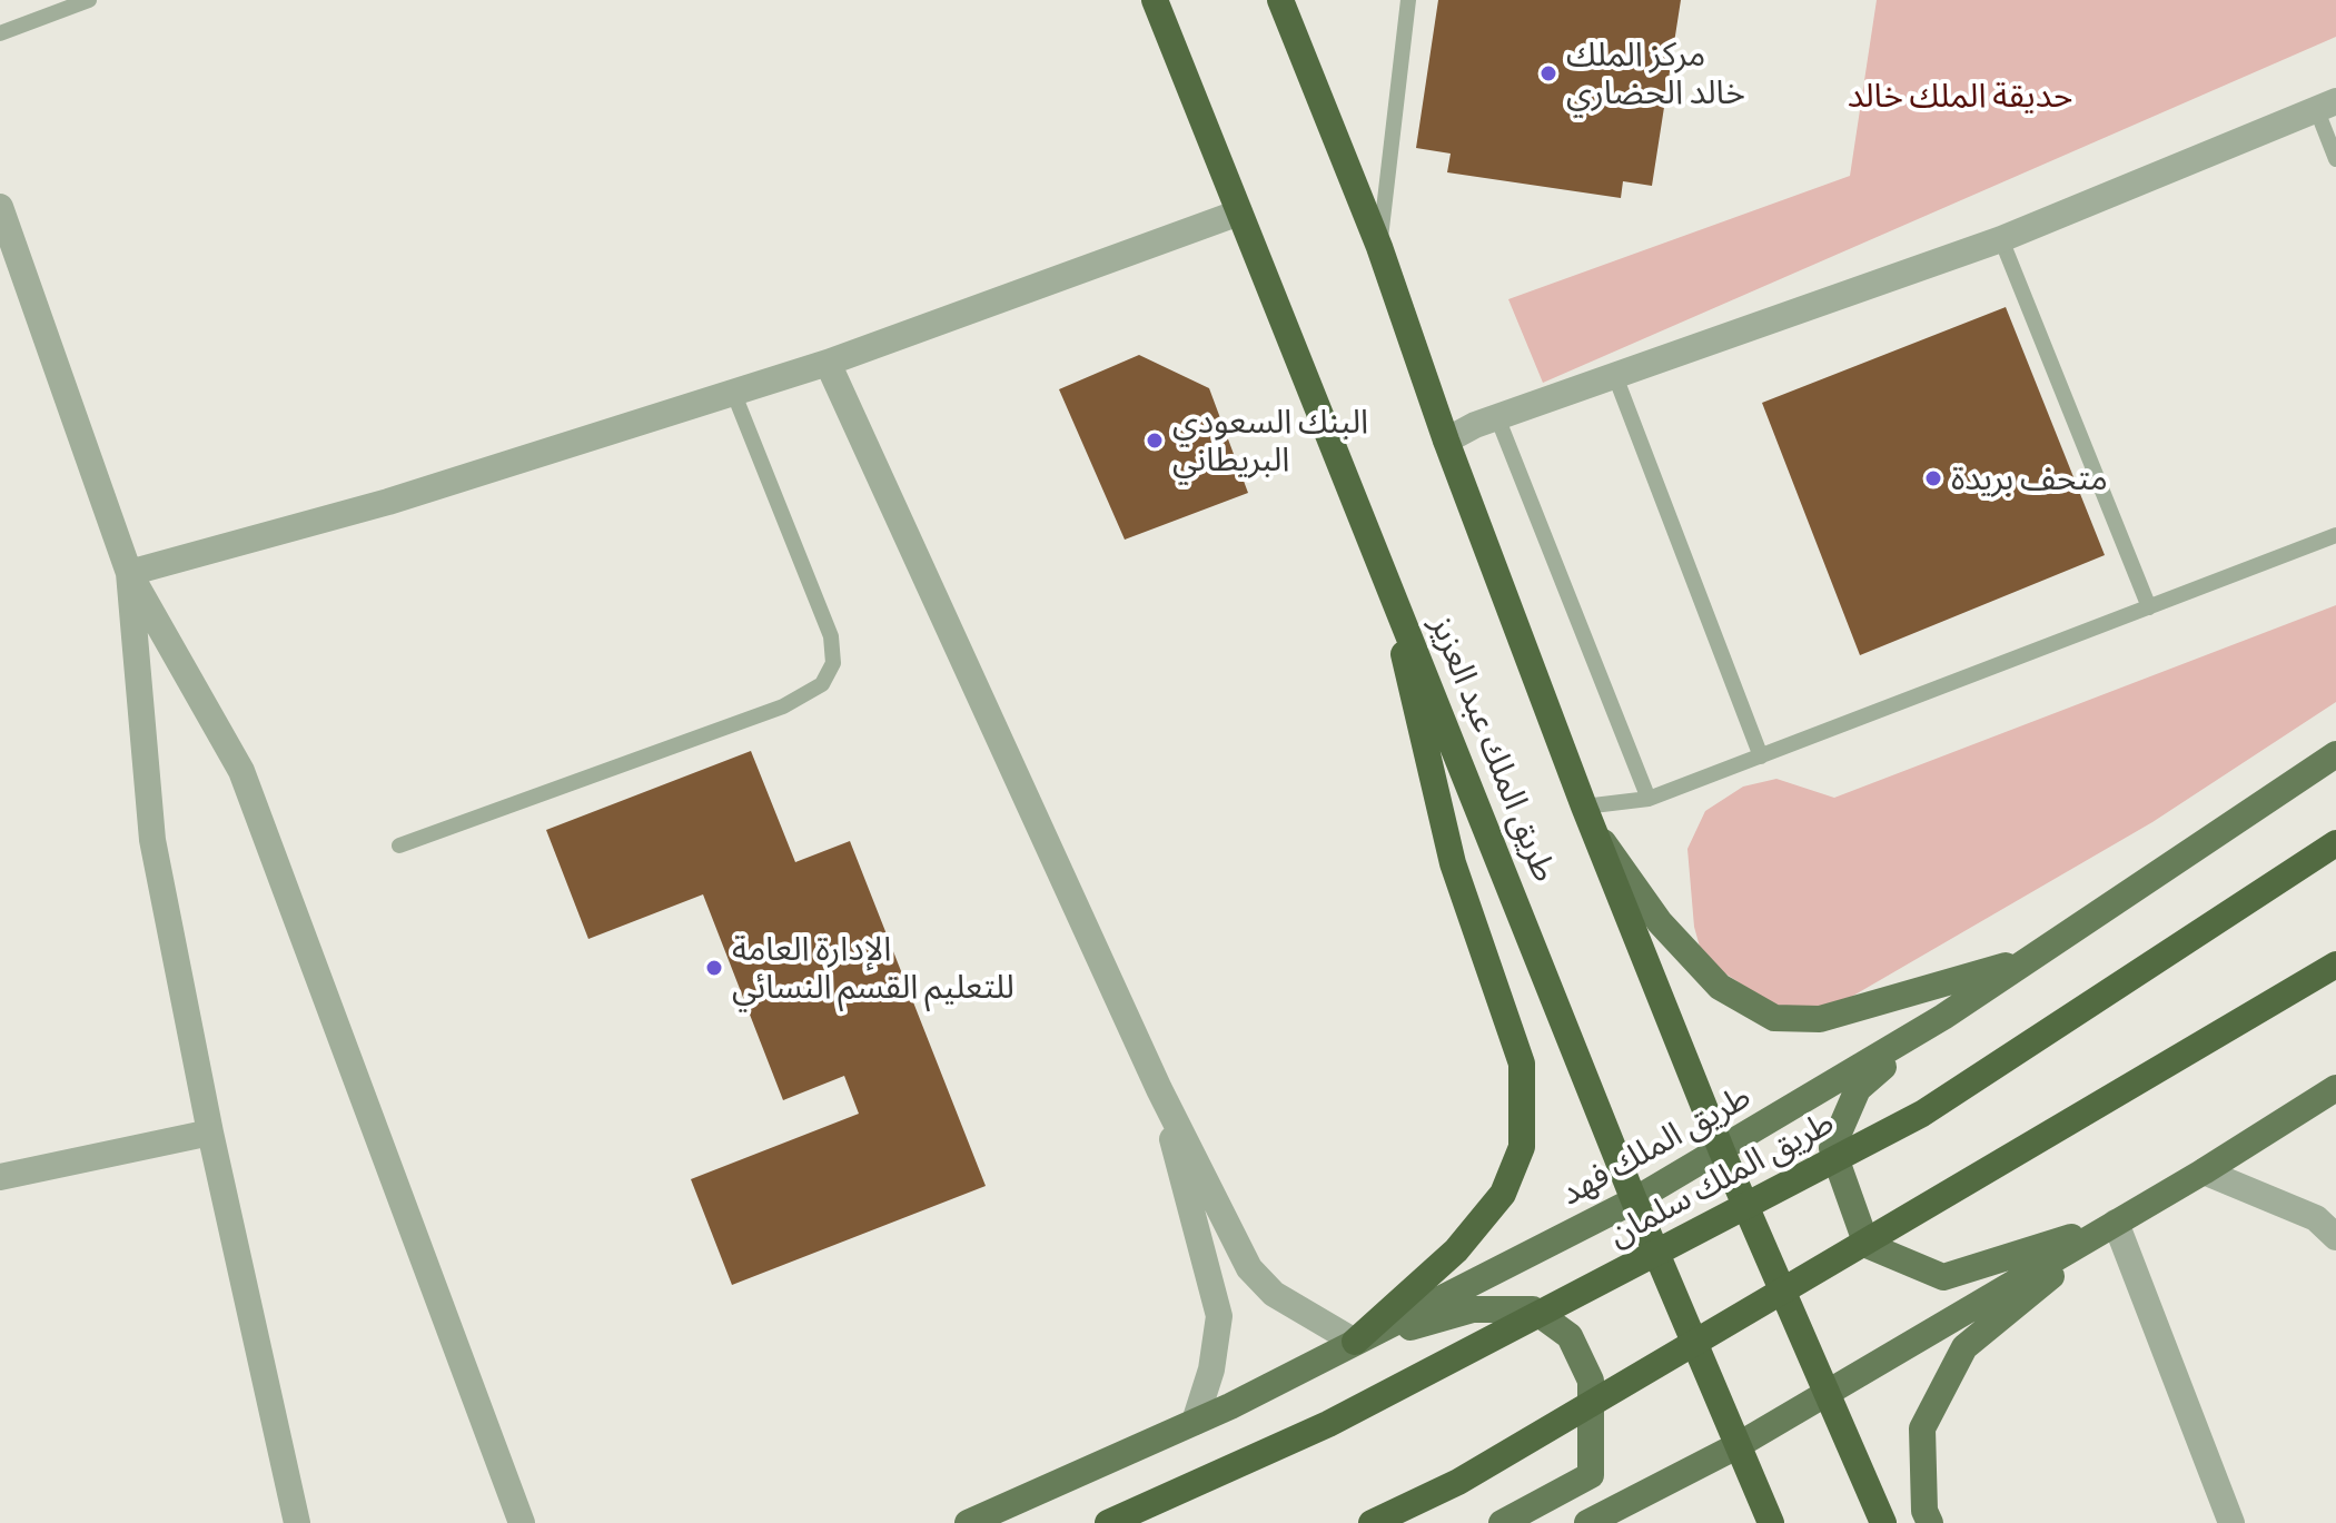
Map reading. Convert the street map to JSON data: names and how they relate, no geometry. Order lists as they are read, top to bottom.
{
  "streets": {
    "highway": ["طريق الملك عبد العزيز", "طريق الملك سلمان"],
    "main road": ["طريق الملك فهد"]
  },
  "crossings": [
    ["طريق الملك عبد العزيز", "طريق الملك فهد"]
  ],
  "parks": ["حديقة الملك خالد"],
  "places": [
    "مركز الملك خالد الحضاري",
    "البنك السعودي البريطاني",
    "متحف بريدة",
    "الإدارة العامة للتعليم القسم النسائي"
  ]
}
